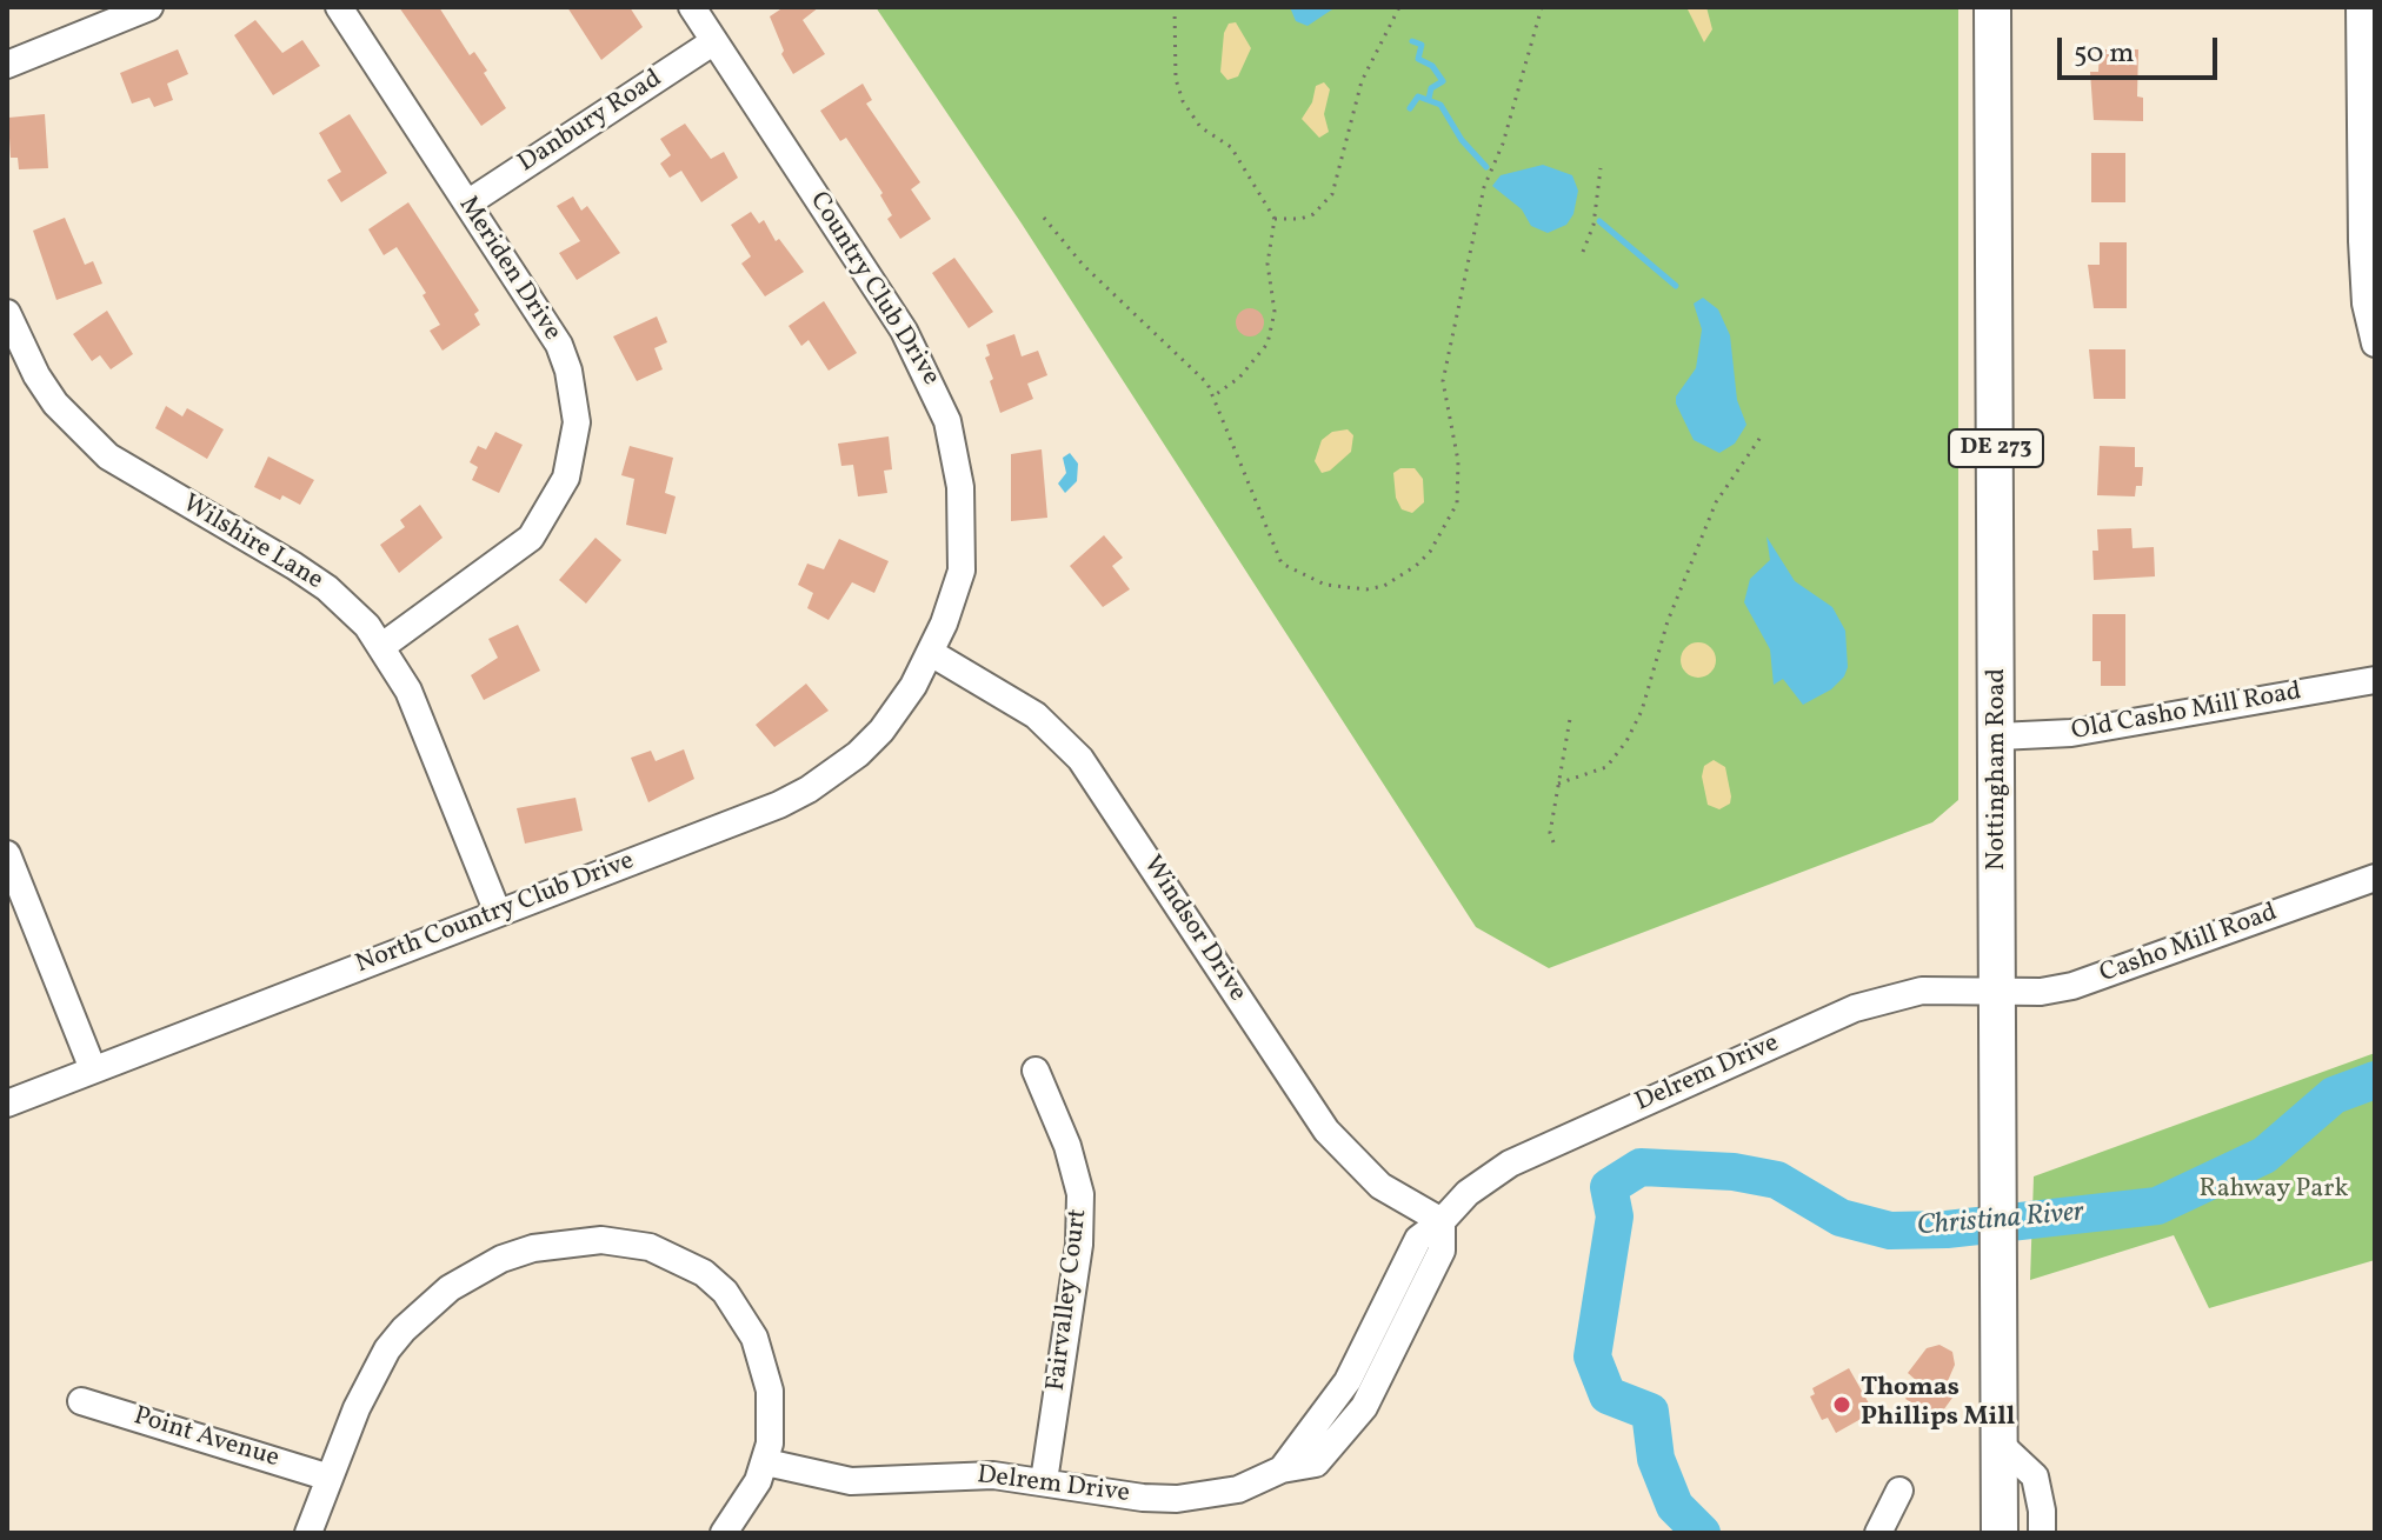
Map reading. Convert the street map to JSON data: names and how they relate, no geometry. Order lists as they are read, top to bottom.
{
  "streets": {
    "main road": ["DE 273", "Nottingham Road"],
    "street": [
      "Danbury Road",
      "Meriden Drive",
      "Country Club Drive",
      "Wilshire Lane",
      "Old Casho Mill Road",
      "North Country Club Drive",
      "Windsor Drive",
      "Casho Mill Road",
      "Delrem Drive",
      "Fairvalley Court",
      "Point Avenue"
    ]
  },
  "crossings": [
    ["Danbury Road", "Meriden Drive"],
    ["Danbury Road", "Country Club Drive"],
    ["Meriden Drive", "Wilshire Lane"],
    ["Country Club Drive", "North Country Club Drive"],
    ["Country Club Drive", "Windsor Drive"],
    ["Wilshire Lane", "North Country Club Drive"],
    ["Old Casho Mill Road", "Nottingham Road"],
    ["Nottingham Road", "Casho Mill Road"],
    ["Nottingham Road", "Delrem Drive"],
    ["North Country Club Drive", "Windsor Drive"],
    ["Windsor Drive", "Delrem Drive"],
    ["Casho Mill Road", "Delrem Drive"],
    ["Delrem Drive", "Fairvalley Court"]
  ],
  "water": ["Christina River"],
  "parks": ["Rahway Park"],
  "places": ["Thomas Phillips Mill"],
  "scale_bar": "50 m"
}
